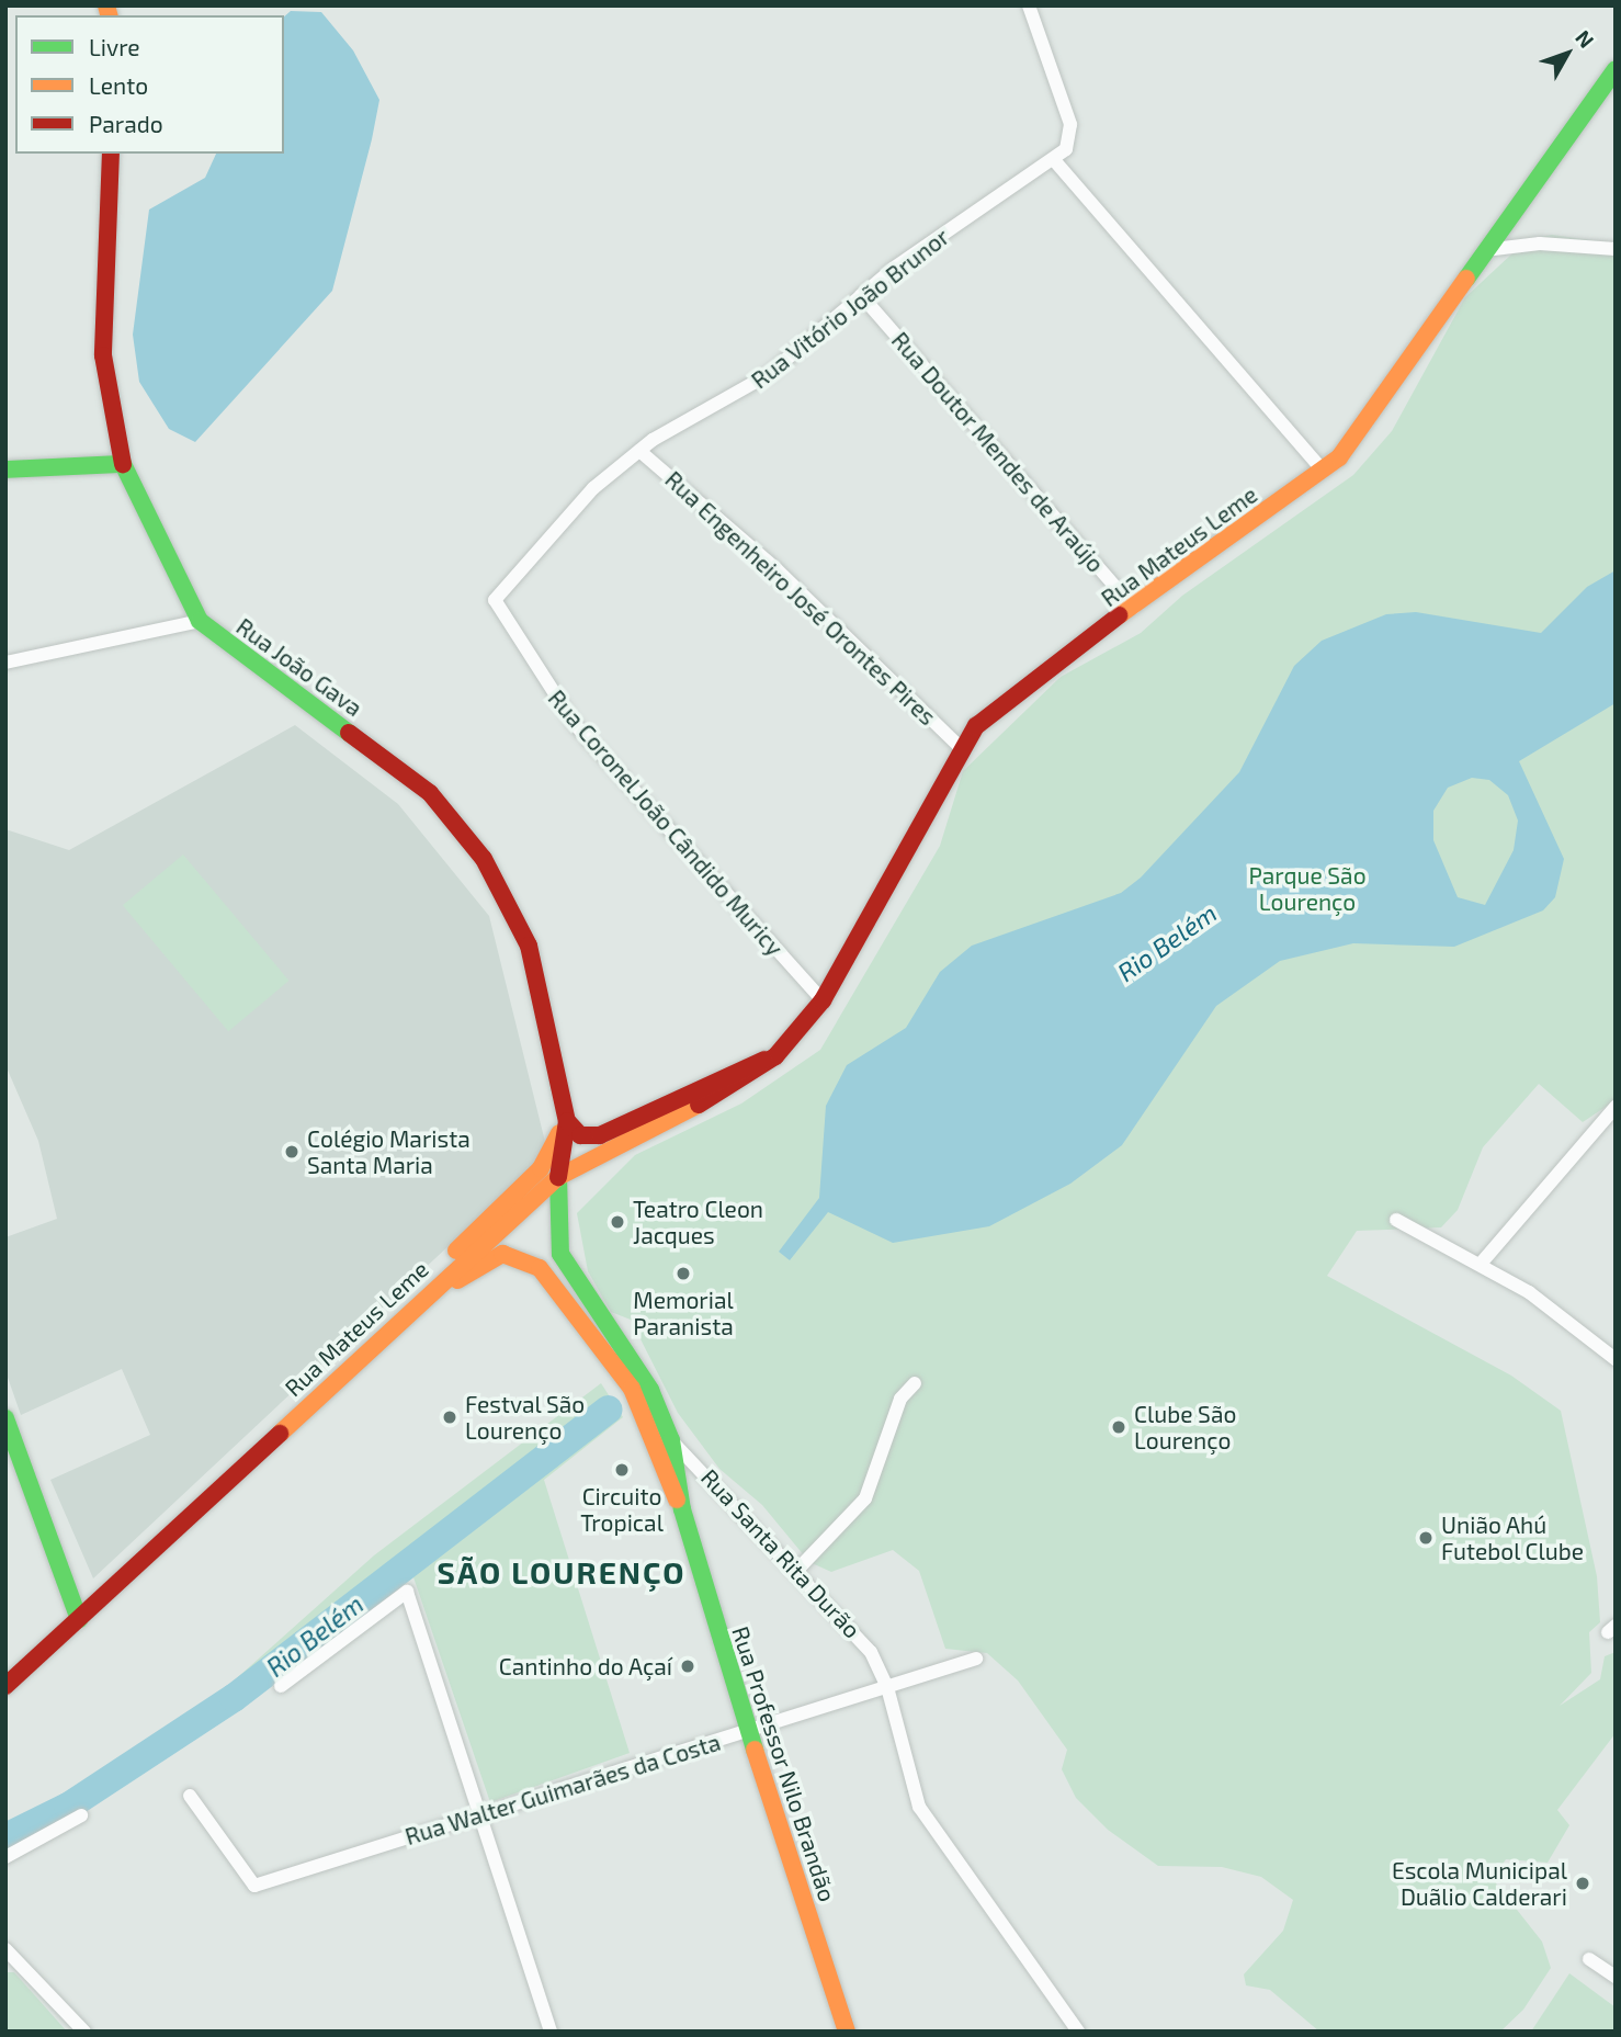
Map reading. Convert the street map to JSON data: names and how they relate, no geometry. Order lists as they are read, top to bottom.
{
  "streets": {
    "main road": ["Rua Mateus Leme", "Rua João Gava", "Rua Professor Nilo Brandão"],
    "street": [
      "Rua Vitório João Brunor",
      "Rua Doutor Mendes de Araújo",
      "Rua Engenheiro José Orontes Pires",
      "Rua Coronel João Cândido Muricy",
      "Rua Santa Rita Durão",
      "Rua Walter Guimarães da Costa"
    ]
  },
  "crossings": [
    ["Rua Vitório João Brunor", "Rua Doutor Mendes de Araújo"],
    ["Rua Vitório João Brunor", "Rua Engenheiro José Orontes Pires"],
    ["Rua Vitório João Brunor", "Rua Coronel João Cândido Muricy"],
    ["Rua Doutor Mendes de Araújo", "Rua Mateus Leme"],
    ["Rua Mateus Leme", "Rua Engenheiro José Orontes Pires"],
    ["Rua Mateus Leme", "Rua João Gava"],
    ["Rua Mateus Leme", "Rua Coronel João Cândido Muricy"],
    ["Rua Mateus Leme", "Rua Professor Nilo Brandão"],
    ["Rua João Gava", "Rua Professor Nilo Brandão"],
    ["Rua Santa Rita Durão", "Rua Professor Nilo Brandão"],
    ["Rua Santa Rita Durão", "Rua Walter Guimarães da Costa"],
    ["Rua Professor Nilo Brandão", "Rua Walter Guimarães da Costa"]
  ],
  "districts": ["SÃO LOURENÇO"],
  "water": ["Rio Belém"],
  "parks": ["Parque São Lourenço"],
  "places": [
    "Colégio Marista Santa Maria",
    "Teatro Cleon Jacques",
    "Memorial Paranista",
    "Festval São Lourenço",
    "Clube São Lourenço",
    "Circuito Tropical",
    "União Ahú Futebol Clube",
    "Cantinho do Açaí",
    "Escola Municipal Duãlio Calderari"
  ],
  "legend": ["Livre", "Lento", "Parado"],
  "north": "top right"
}
